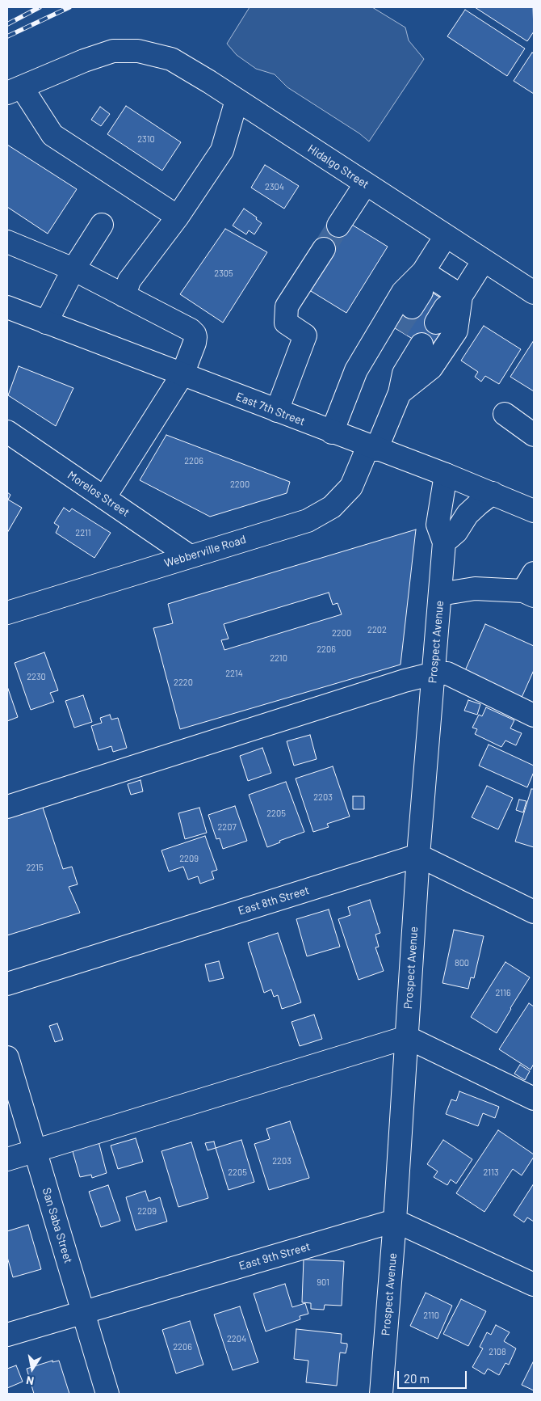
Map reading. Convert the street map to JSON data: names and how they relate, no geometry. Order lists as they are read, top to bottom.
{
  "streets": {
    "street": [
      "Hidalgo Street",
      "East 7th Street",
      "Morelos Street",
      "Webberville Road",
      "Prospect Avenue",
      "East 8th Street",
      "San Saba Street",
      "East 9th Street"
    ]
  },
  "crossings": [
    ["East 7th Street", "Webberville Road"],
    ["East 7th Street", "Prospect Avenue"],
    ["Morelos Street", "Webberville Road"],
    ["Prospect Avenue", "East 8th Street"],
    ["Prospect Avenue", "East 9th Street"],
    ["San Saba Street", "East 9th Street"]
  ],
  "house_numbers": [
    "2310",
    "2304",
    "2305",
    "2206",
    "2200",
    "2211",
    "2202",
    "2200",
    "2206",
    "2210",
    "2214",
    "2230",
    "2220",
    "2203",
    "2205",
    "2207",
    "2209",
    "2215",
    "800",
    "2116",
    "2203",
    "2205",
    "2113",
    "2209",
    "901",
    "2110",
    "2204",
    "2206",
    "2108"
  ],
  "scale_bar": "20 m",
  "north": "bottom"
}
